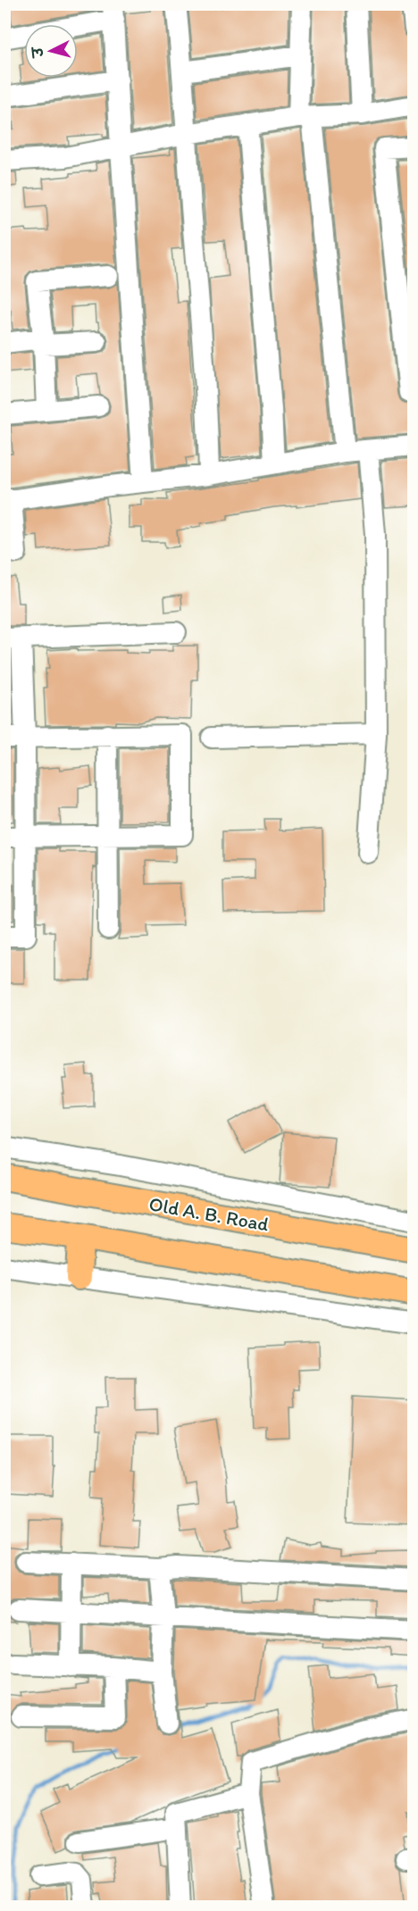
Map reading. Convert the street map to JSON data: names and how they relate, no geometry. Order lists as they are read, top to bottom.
{
  "streets": {
    "main road": ["Old A. B. Road"]
  },
  "north": "left"
}
